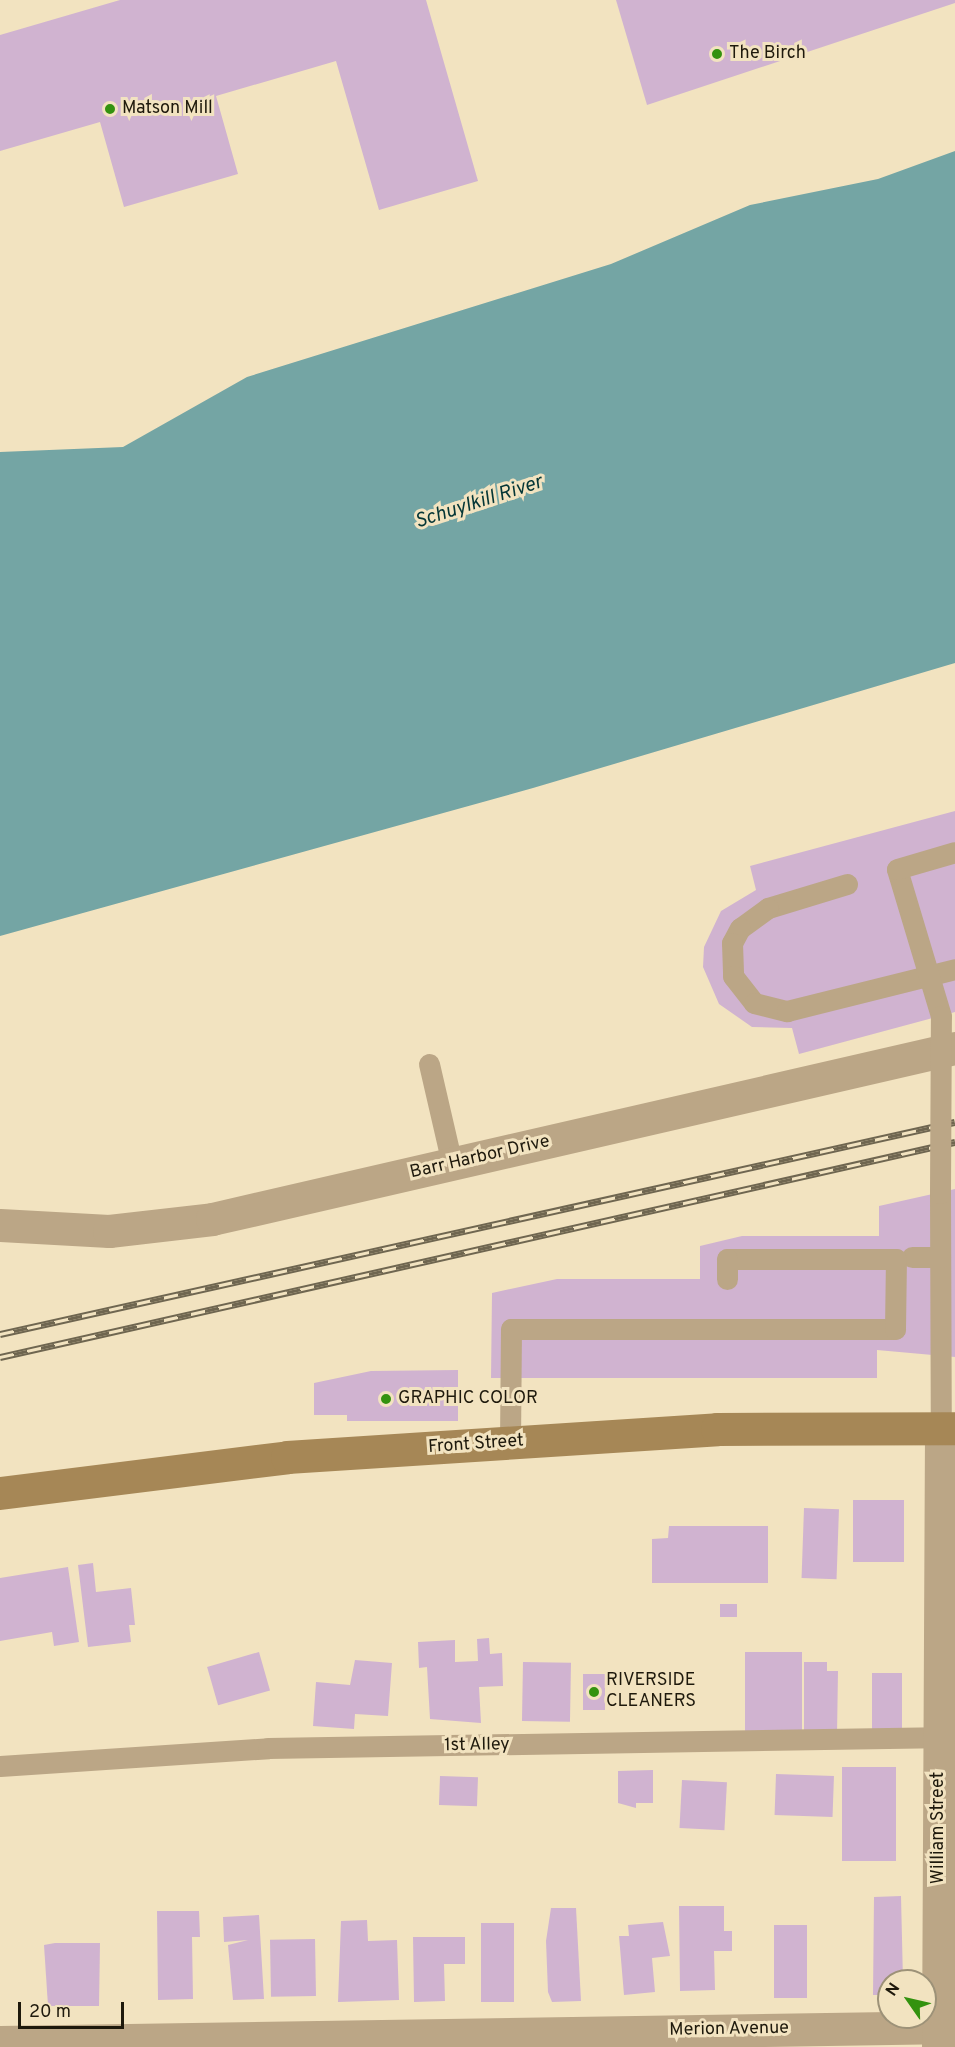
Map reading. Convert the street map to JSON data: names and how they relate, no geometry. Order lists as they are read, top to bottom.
{
  "streets": {
    "main road": ["Front Street"],
    "street": ["Barr Harbor Drive", "William Street", "Merion Avenue"],
    "lane": ["1st Alley"]
  },
  "crossings": [
    ["Front Street", "William Street"],
    ["1st Alley", "William Street"],
    ["William Street", "Merion Avenue"]
  ],
  "water": ["Schuylkill River"],
  "places": [
    "The Birch",
    "Matson Mill",
    "GRAPHIC COLOR",
    "RIVERSIDE CLEANERS"
  ],
  "scale_bar": "20 m",
  "north": "top left"
}
